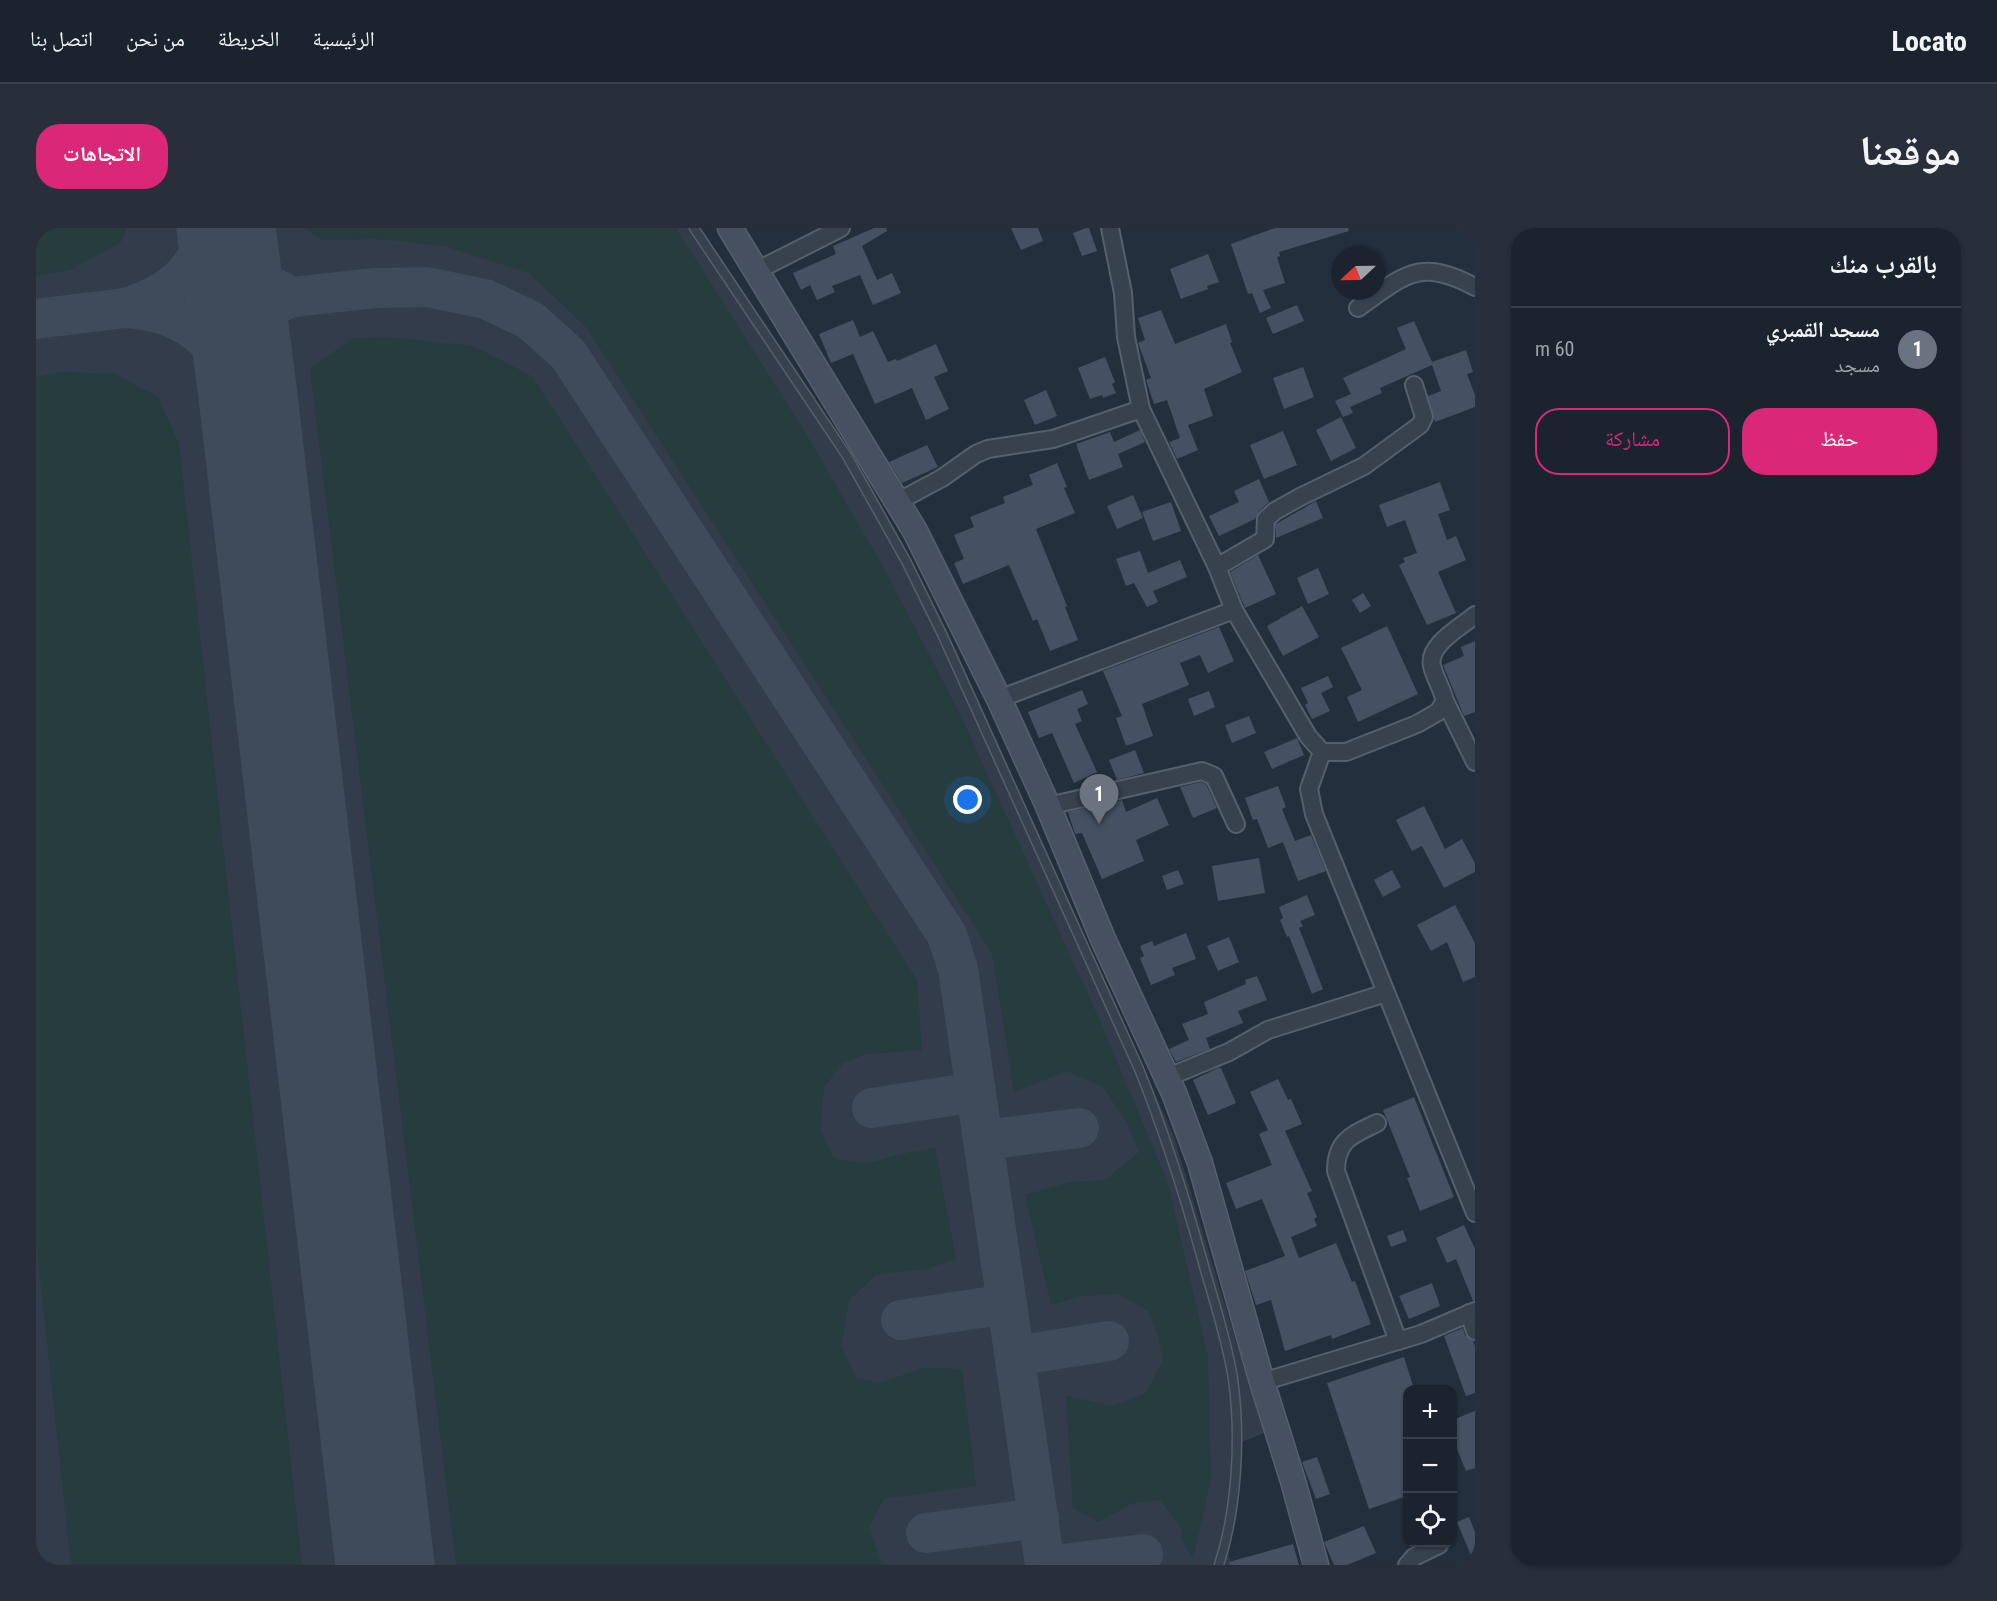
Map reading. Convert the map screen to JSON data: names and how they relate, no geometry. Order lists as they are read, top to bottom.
{
  "north": "left",
  "page": {
    "header": "Locato",
    "nav": [
      "الرئيسية",
      "الخريطة",
      "من نحن",
      "اتصل بنا"
    ],
    "title": "موقعنا",
    "buttons": [
      "الاتجاهات",
      ["حفظ", "مشاركة"]
    ],
    "heading": "بالقرب منك",
    "list": [
      {
        "mark": "1",
        "name": "مسجد القمبري",
        "note": "مسجد",
        "value": "60 m"
      }
    ],
    "pins": "1",
    "map_buttons": ["+", "−"]
  }
}
